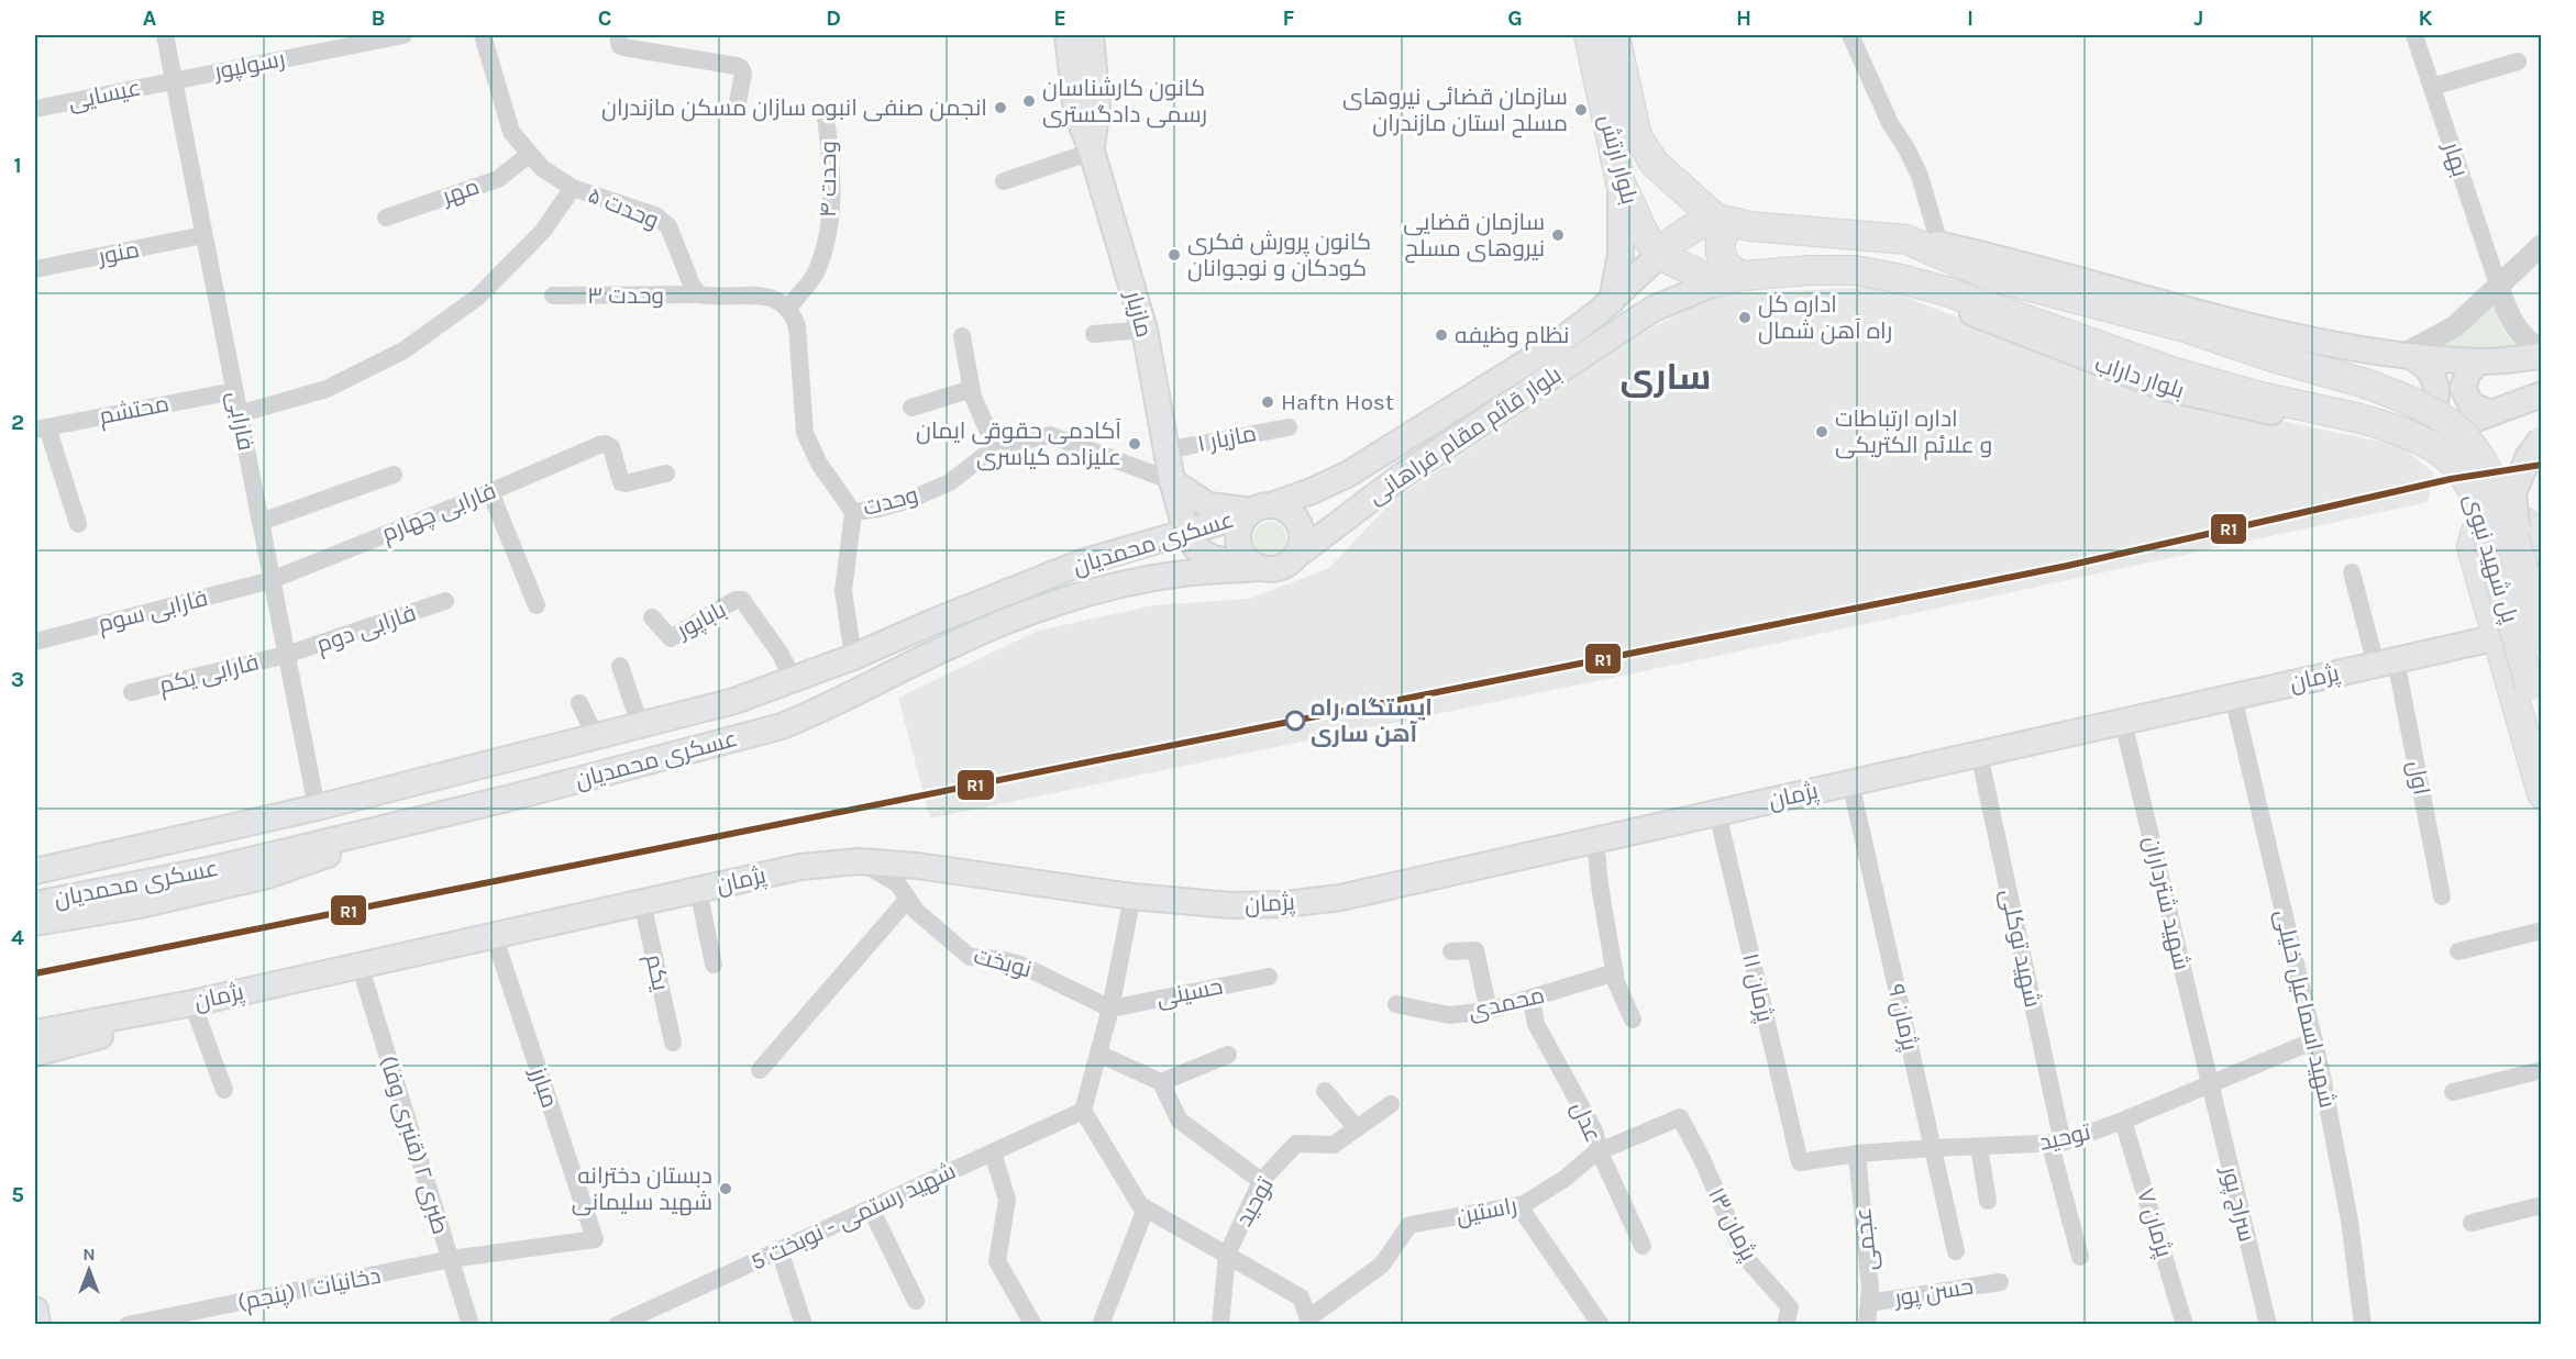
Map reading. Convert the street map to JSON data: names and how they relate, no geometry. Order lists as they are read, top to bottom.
{
  "streets": {
    "main road": [
      "بلوار ارتش",
      "مازیار",
      "بلوار داراب",
      "بلوار قائم مقام فراهانی",
      "عسکری محمدیان",
      "پل شهید نبوی",
      "پژمان"
    ],
    "street": [
      "رسولپور",
      "عیسایی",
      "بهار",
      "وحدت ۴",
      "مهر",
      "وحدت ۵",
      "منور",
      "وحدت ۳",
      "محتشم",
      "فارابی",
      "مازیار ۱",
      "وحدت",
      "فارابی چهارم",
      "فارابی سوم",
      "باباپور",
      "فارابی دوم",
      "فارابی یکم",
      "اول",
      "شهید شترداران",
      "شهید توکلی",
      "نوبخت",
      "یکم",
      "پژمان ۱۱",
      "حسینی",
      "محمدی",
      "شهید اسماعیل خلیلی",
      "پژمان ۹",
      "مبارز",
      "عدل",
      "توحید",
      "طبری ۲ (قنبری وفا)",
      "سراج پور",
      "راستین",
      "شهید رستمی - نوبخت 5",
      "پژمان ۷",
      "پژمان ۱۳",
      "عجمی",
      "دخانیات ۱ (پنجم)",
      "حسن پور"
    ]
  },
  "crossings": [
    ["رسولپور", "عیسایی"],
    ["رسولپور", "فارابی"],
    ["عیسایی", "فارابی"],
    ["بلوار ارتش", "بلوار قائم مقام فراهانی"],
    ["مهر", "وحدت ۵"],
    ["وحدت ۵", "وحدت ۳"],
    ["منور", "فارابی"],
    ["مازیار", "بلوار قائم مقام فراهانی"],
    ["مازیار", "مازیار ۱"],
    ["مازیار", "وحدت"],
    ["مازیار", "عسکری محمدیان"],
    ["بلوار داراب", "بلوار قائم مقام فراهانی"],
    ["بلوار داراب", "پل شهید نبوی"],
    ["محتشم", "فارابی"],
    ["فارابی", "فارابی چهارم"],
    ["فارابی", "عسکری محمدیان"],
    ["فارابی", "فارابی سوم"],
    ["فارابی", "فارابی دوم"],
    ["فارابی", "فارابی یکم"],
    ["بلوار قائم مقام فراهانی", "عسکری محمدیان"],
    ["وحدت", "عسکری محمدیان"],
    ["فارابی چهارم", "فارابی سوم"],
    ["عسکری محمدیان", "باباپور"],
    ["فارابی دوم", "فارابی یکم"],
    ["پژمان", "اول"],
    ["پژمان", "شهید شترداران"],
    ["پژمان", "شهید توکلی"],
    ["پژمان", "نوبخت"],
    ["پژمان", "یکم"],
    ["پژمان", "پژمان ۱۱"],
    ["پژمان", "شهید اسماعیل خلیلی"],
    ["پژمان", "پژمان ۹"],
    ["پژمان", "مبارز"],
    ["پژمان", "طبری ۲ (قنبری وفا)"],
    ["شهید شترداران", "توحید"],
    ["شهید شترداران", "سراج پور"],
    ["شهید توکلی", "توحید"],
    ["نوبخت", "حسینی"],
    ["پژمان ۱۱", "توحید"],
    ["محمدی", "عدل"],
    ["شهید اسماعیل خلیلی", "توحید"],
    ["پژمان ۹", "توحید"],
    ["مبارز", "دخانیات ۱ (پنجم)"],
    ["عدل", "راستین"],
    ["توحید", "سراج پور"],
    ["توحید", "پژمان ۷"],
    ["توحید", "عجمی"],
    ["طبری ۲ (قنبری وفا)", "دخانیات ۱ (پنجم)"],
    ["راستین", "پژمان ۱۳"],
    ["عجمی", "حسن پور"]
  ],
  "districts": ["ساری"],
  "places": [
    "کانون کارشناسان رسمی دادگستری",
    "انجمن صنفی انبوه سازان مسکن مازندران",
    "سازمان قضائی نیروهای مسلح استان مازندران",
    "سازمان قضایی نیروهای مسلح",
    "کانون پرورش فکری کودکان و نوجوانان",
    "اداره کل راه آهن شمال",
    "نظام وظیفه",
    "Haftn Host",
    "اداره ارتباطات و علائم الکتریکی",
    "آکادمی حقوقی ایمان علیزاده کیاسری",
    "ایستگاه راه آهن ساری",
    "دبستان دخترانه شهید سلیمانی"
  ],
  "lines": ["transit line R1"],
  "north": "top",
  "grid": {
    "columns": [
      "A",
      "B",
      "C",
      "D",
      "E",
      "F",
      "G",
      "H",
      "I",
      "J",
      "K"
    ],
    "rows": [
      "1",
      "2",
      "3",
      "4",
      "5"
    ]
  }
}
